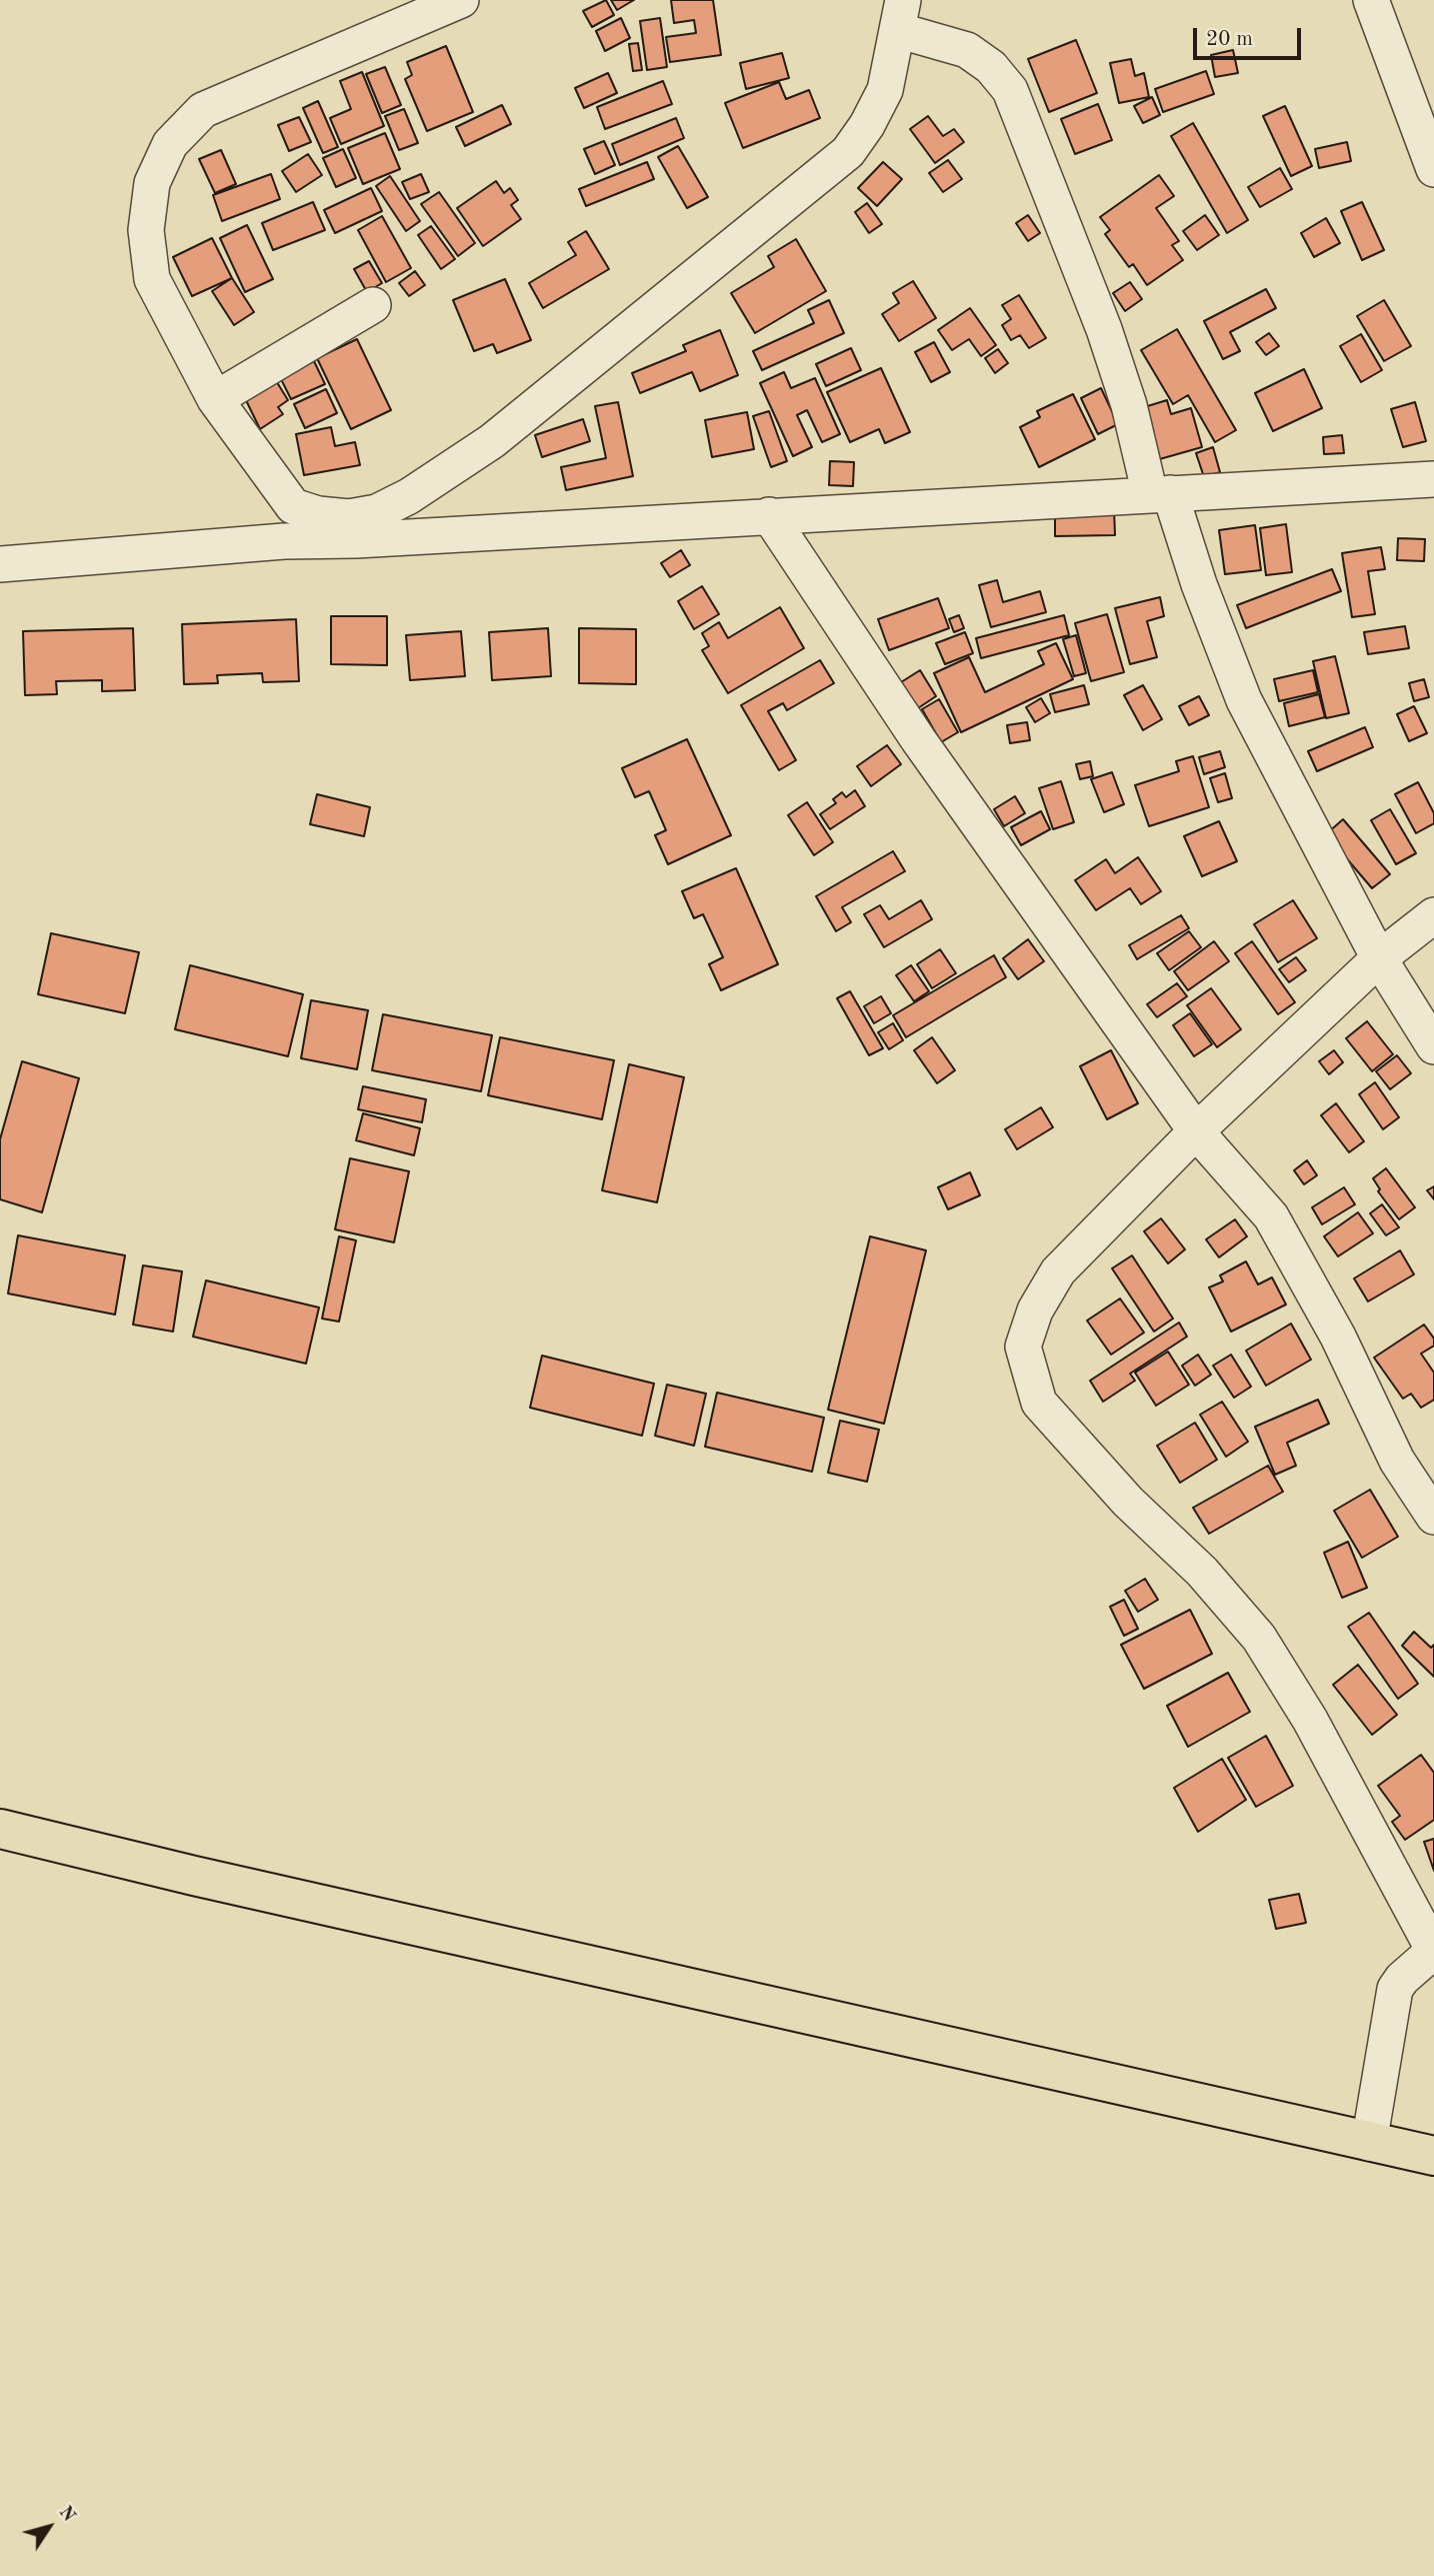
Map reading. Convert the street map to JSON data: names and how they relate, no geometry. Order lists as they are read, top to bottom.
{
  "scale_bar": "20 m",
  "north": "top right"
}
